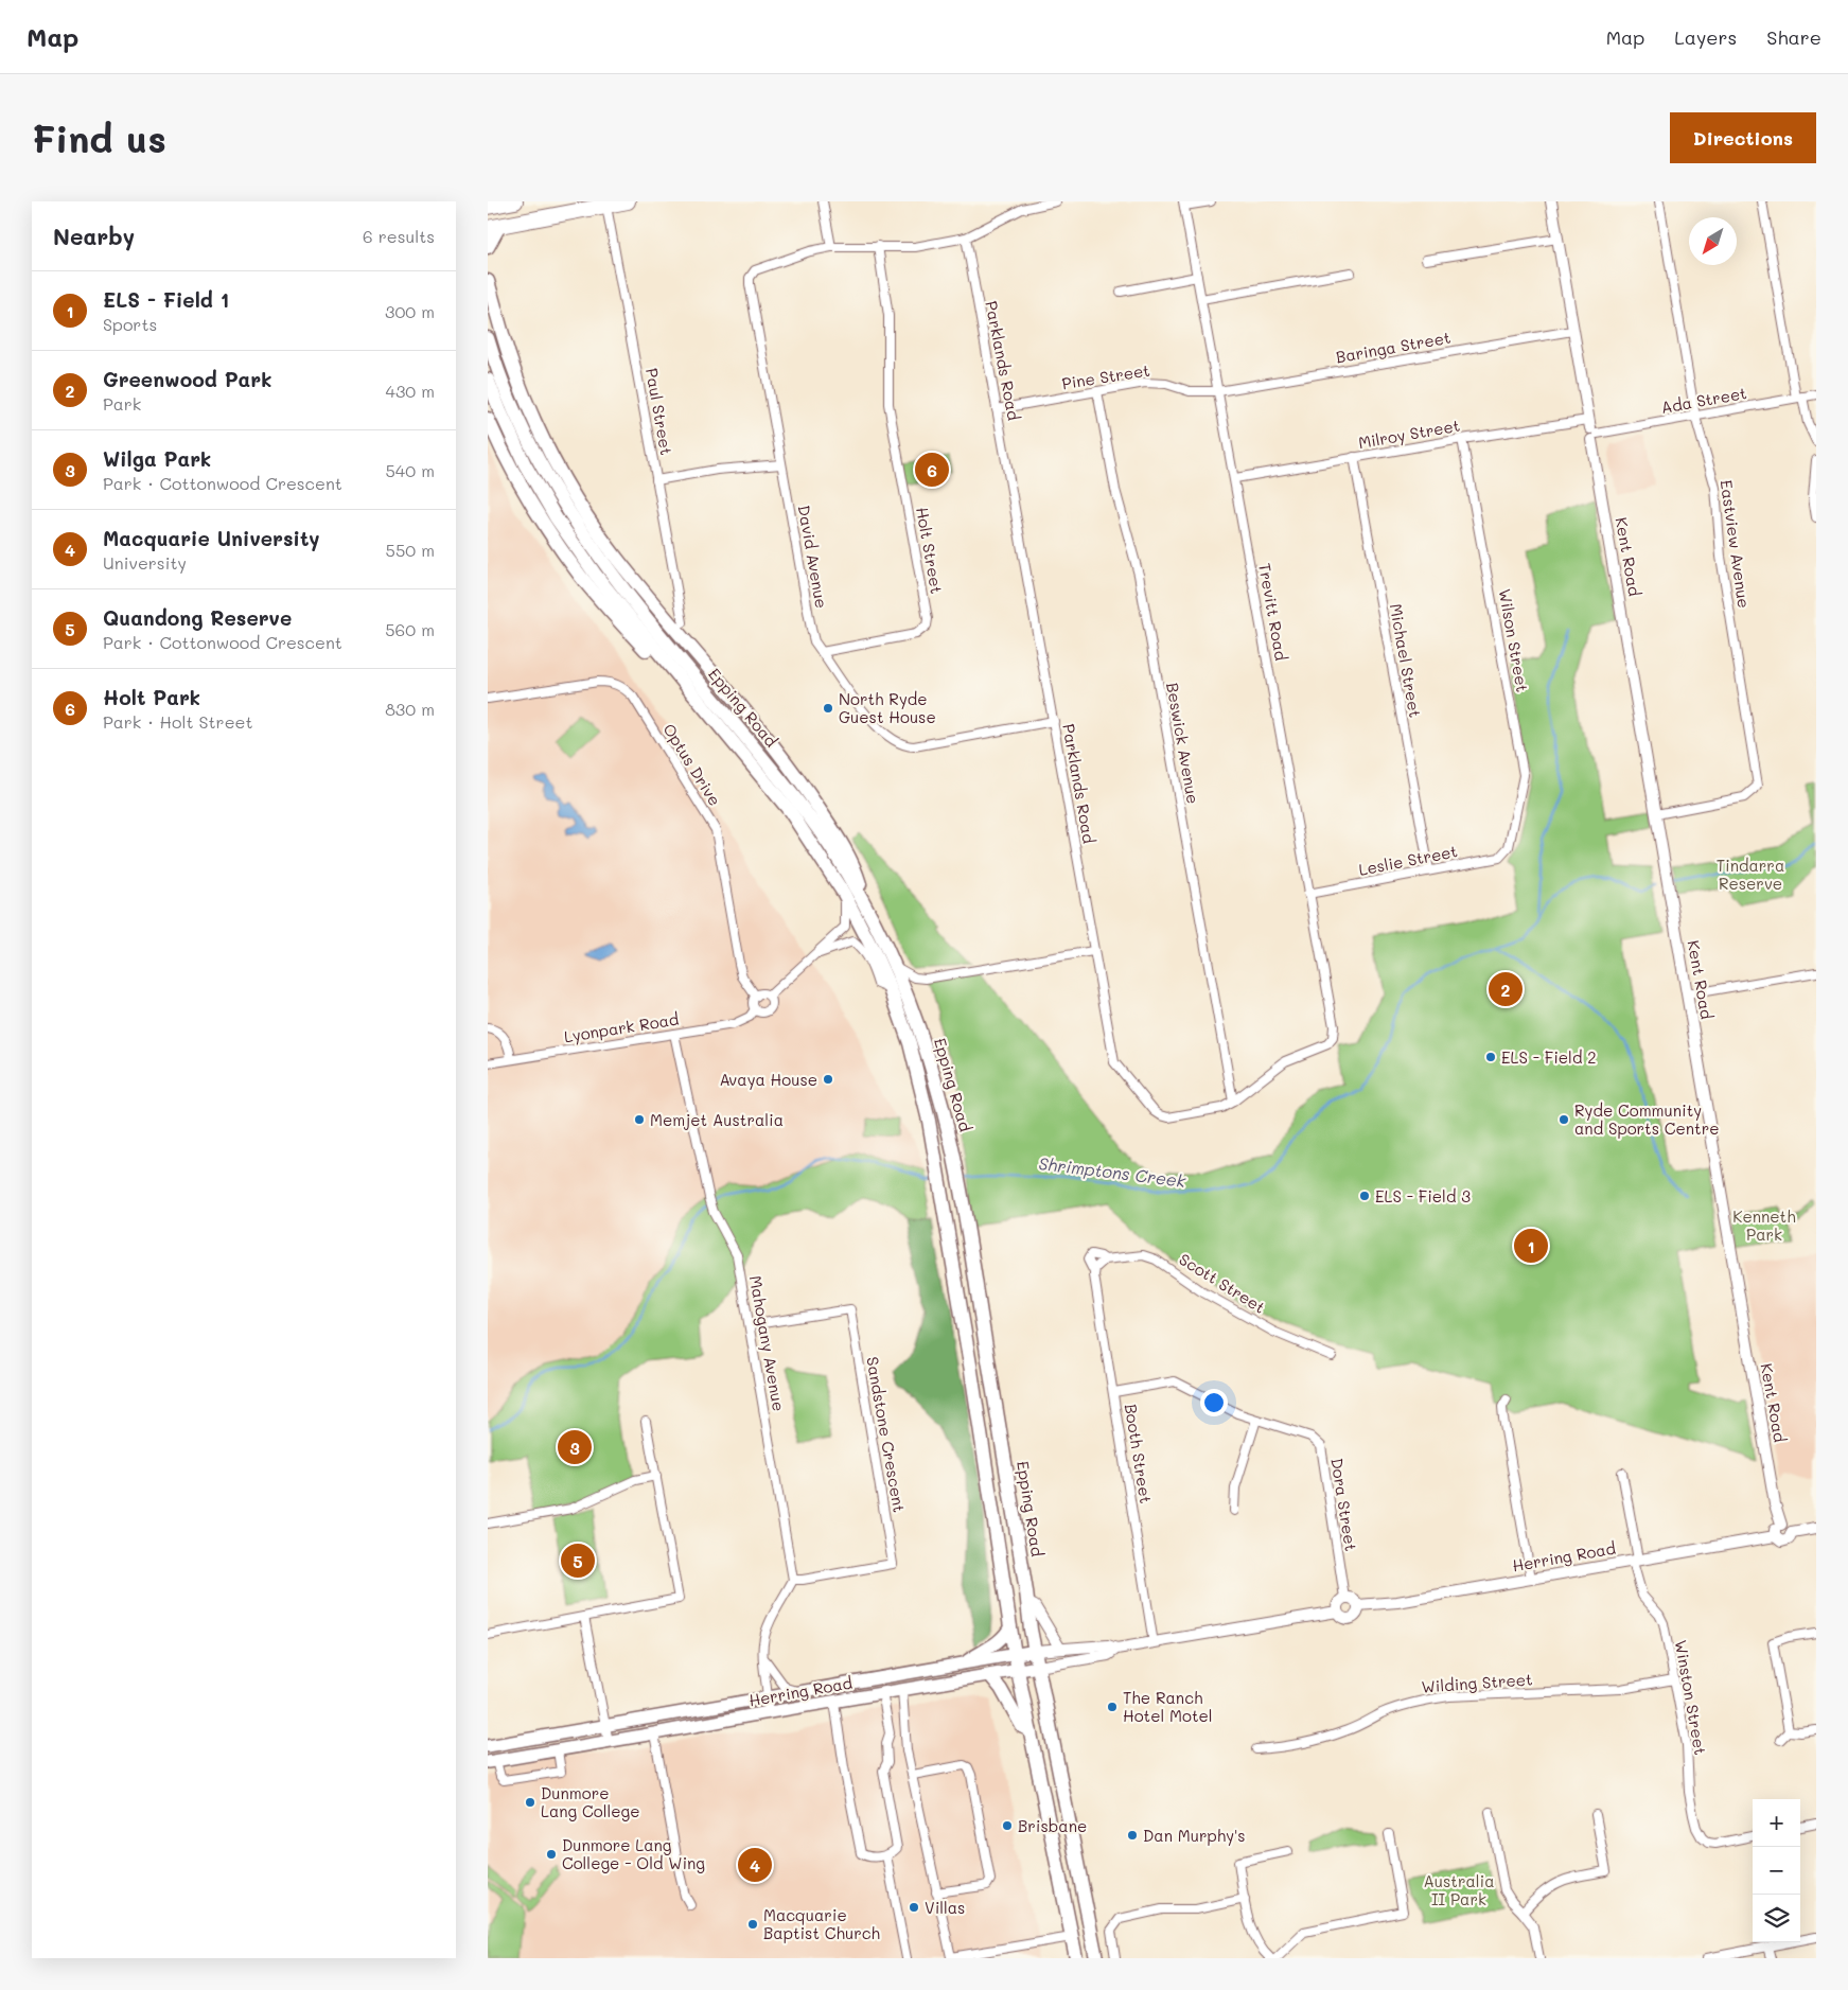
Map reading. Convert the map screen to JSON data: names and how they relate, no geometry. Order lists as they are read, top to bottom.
{
  "streets": {
    "main road": ["Epping Road", "Herring Road"],
    "street": [
      "Baringa Street",
      "Parklands Road",
      "Pine Street",
      "Ada Street",
      "Paul Street",
      "Milroy Street",
      "Eastview Avenue",
      "Holt Street",
      "David Avenue",
      "Kent Road",
      "Trevitt Road",
      "Wilson Street",
      "Michael Street",
      "Beswick Avenue",
      "Optus Drive",
      "Leslie Street",
      "Lyonpark Road",
      "Scott Street",
      "Mahogany Avenue",
      "Sandstone Crescent",
      "Booth Street",
      "Dora Street",
      "Wilding Street",
      "Winston Street"
    ]
  },
  "crossings": [
    ["Baringa Street", "Pine Street"],
    ["Baringa Street", "Kent Road"],
    ["Baringa Street", "Trevitt Road"],
    ["Parklands Road", "Pine Street"],
    ["Parklands Road", "David Avenue"],
    ["Parklands Road", "Trevitt Road"],
    ["Parklands Road", "Beswick Avenue"],
    ["Pine Street", "Trevitt Road"],
    ["Pine Street", "Beswick Avenue"],
    ["Ada Street", "Milroy Street"],
    ["Ada Street", "Eastview Avenue"],
    ["Ada Street", "Kent Road"],
    ["Milroy Street", "Kent Road"],
    ["Milroy Street", "Trevitt Road"],
    ["Milroy Street", "Wilson Street"],
    ["Milroy Street", "Michael Street"],
    ["Eastview Avenue", "Kent Road"],
    ["Holt Street", "David Avenue"],
    ["Kent Road", "Herring Road"],
    ["Trevitt Road", "Leslie Street"],
    ["Wilson Street", "Leslie Street"],
    ["Michael Street", "Leslie Street"],
    ["Epping Road", "Herring Road"],
    ["Optus Drive", "Lyonpark Road"],
    ["Lyonpark Road", "Mahogany Avenue"],
    ["Scott Street", "Booth Street"],
    ["Mahogany Avenue", "Sandstone Crescent"],
    ["Booth Street", "Dora Street"],
    ["Booth Street", "Herring Road"],
    ["Dora Street", "Herring Road"],
    ["Herring Road", "Winston Street"],
    ["Wilding Street", "Winston Street"]
  ],
  "water": ["Shrimptons Creek"],
  "parks": ["Tindarra Reserve", "Kenneth Park", "Australia II Park"],
  "places": [
    "North Ryde Guest House",
    "ELS - Field 2",
    "Avaya House",
    "Memjet Australia",
    "Ryde Community and Sports Centre",
    "ELS - Field 3",
    "The Ranch Hotel Motel",
    "Dunmore Lang College",
    "Brisbane",
    "Dan Murphy's",
    "Dunmore Lang College - Old Wing",
    "Villas",
    "Macquarie Baptist Church"
  ],
  "north": "bottom left",
  "page": {
    "header": "Map",
    "nav": ["Map", "Layers", "Share"],
    "buttons": "Directions",
    "title": "Find us",
    "heading": ["Nearby", "6 results"],
    "list": [
      {
        "mark": "1",
        "name": "ELS - Field 1",
        "note": "Sports",
        "value": "300 m"
      },
      {
        "mark": "2",
        "name": "Greenwood Park",
        "note": "Park",
        "value": "430 m"
      },
      {
        "mark": "3",
        "name": "Wilga Park",
        "note": "Park · Cottonwood Crescent",
        "value": "540 m"
      },
      {
        "mark": "4",
        "name": "Macquarie University",
        "note": "University",
        "value": "550 m"
      },
      {
        "mark": "5",
        "name": "Quandong Reserve",
        "note": "Park · Cottonwood Crescent",
        "value": "560 m"
      },
      {
        "mark": "6",
        "name": "Holt Park",
        "note": "Park · Holt Street",
        "value": "830 m"
      }
    ],
    "pins": [
      "6",
      "2",
      "1",
      "3",
      "5",
      "4"
    ],
    "map_buttons": ["+", "−"]
  }
}
